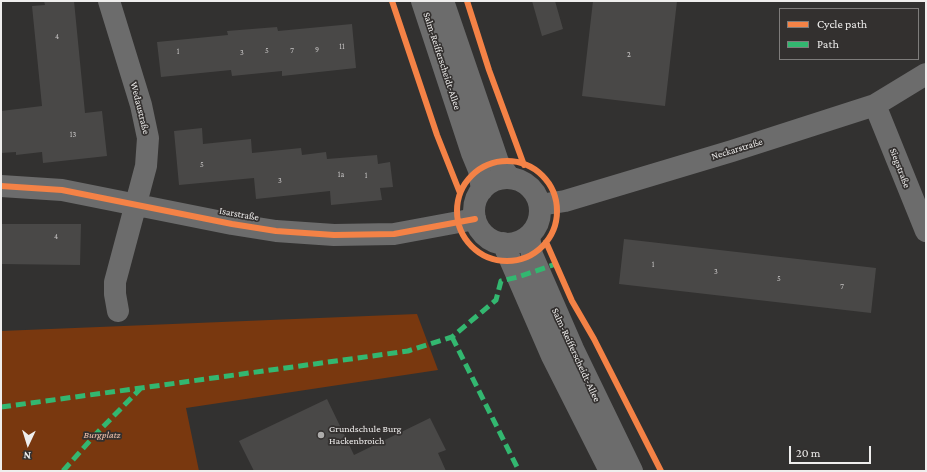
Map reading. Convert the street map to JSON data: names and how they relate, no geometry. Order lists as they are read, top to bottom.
{
  "streets": {
    "street": [
      "Salm-Reifferscheidt-Allee",
      "Wedaustraße",
      "Neckarstraße",
      "Siegstraße",
      "Isarstraße"
    ]
  },
  "crossings": [
    ["Salm-Reifferscheidt-Allee", "Neckarstraße"],
    ["Salm-Reifferscheidt-Allee", "Isarstraße"],
    ["Wedaustraße", "Isarstraße"],
    ["Neckarstraße", "Siegstraße"],
    ["Neckarstraße", "Isarstraße"]
  ],
  "parks": ["Burgplatz"],
  "places": ["Grundschule Burg Hackenbroich"],
  "house_numbers": [
    "4",
    "11",
    "9",
    "5",
    "7",
    "1",
    "3",
    "2",
    "13",
    "5",
    "1a",
    "1",
    "3",
    "4",
    "1",
    "3",
    "5",
    "7"
  ],
  "legend": ["Cycle path", "Path"],
  "scale_bar": "20 m",
  "north": "bottom"
}
